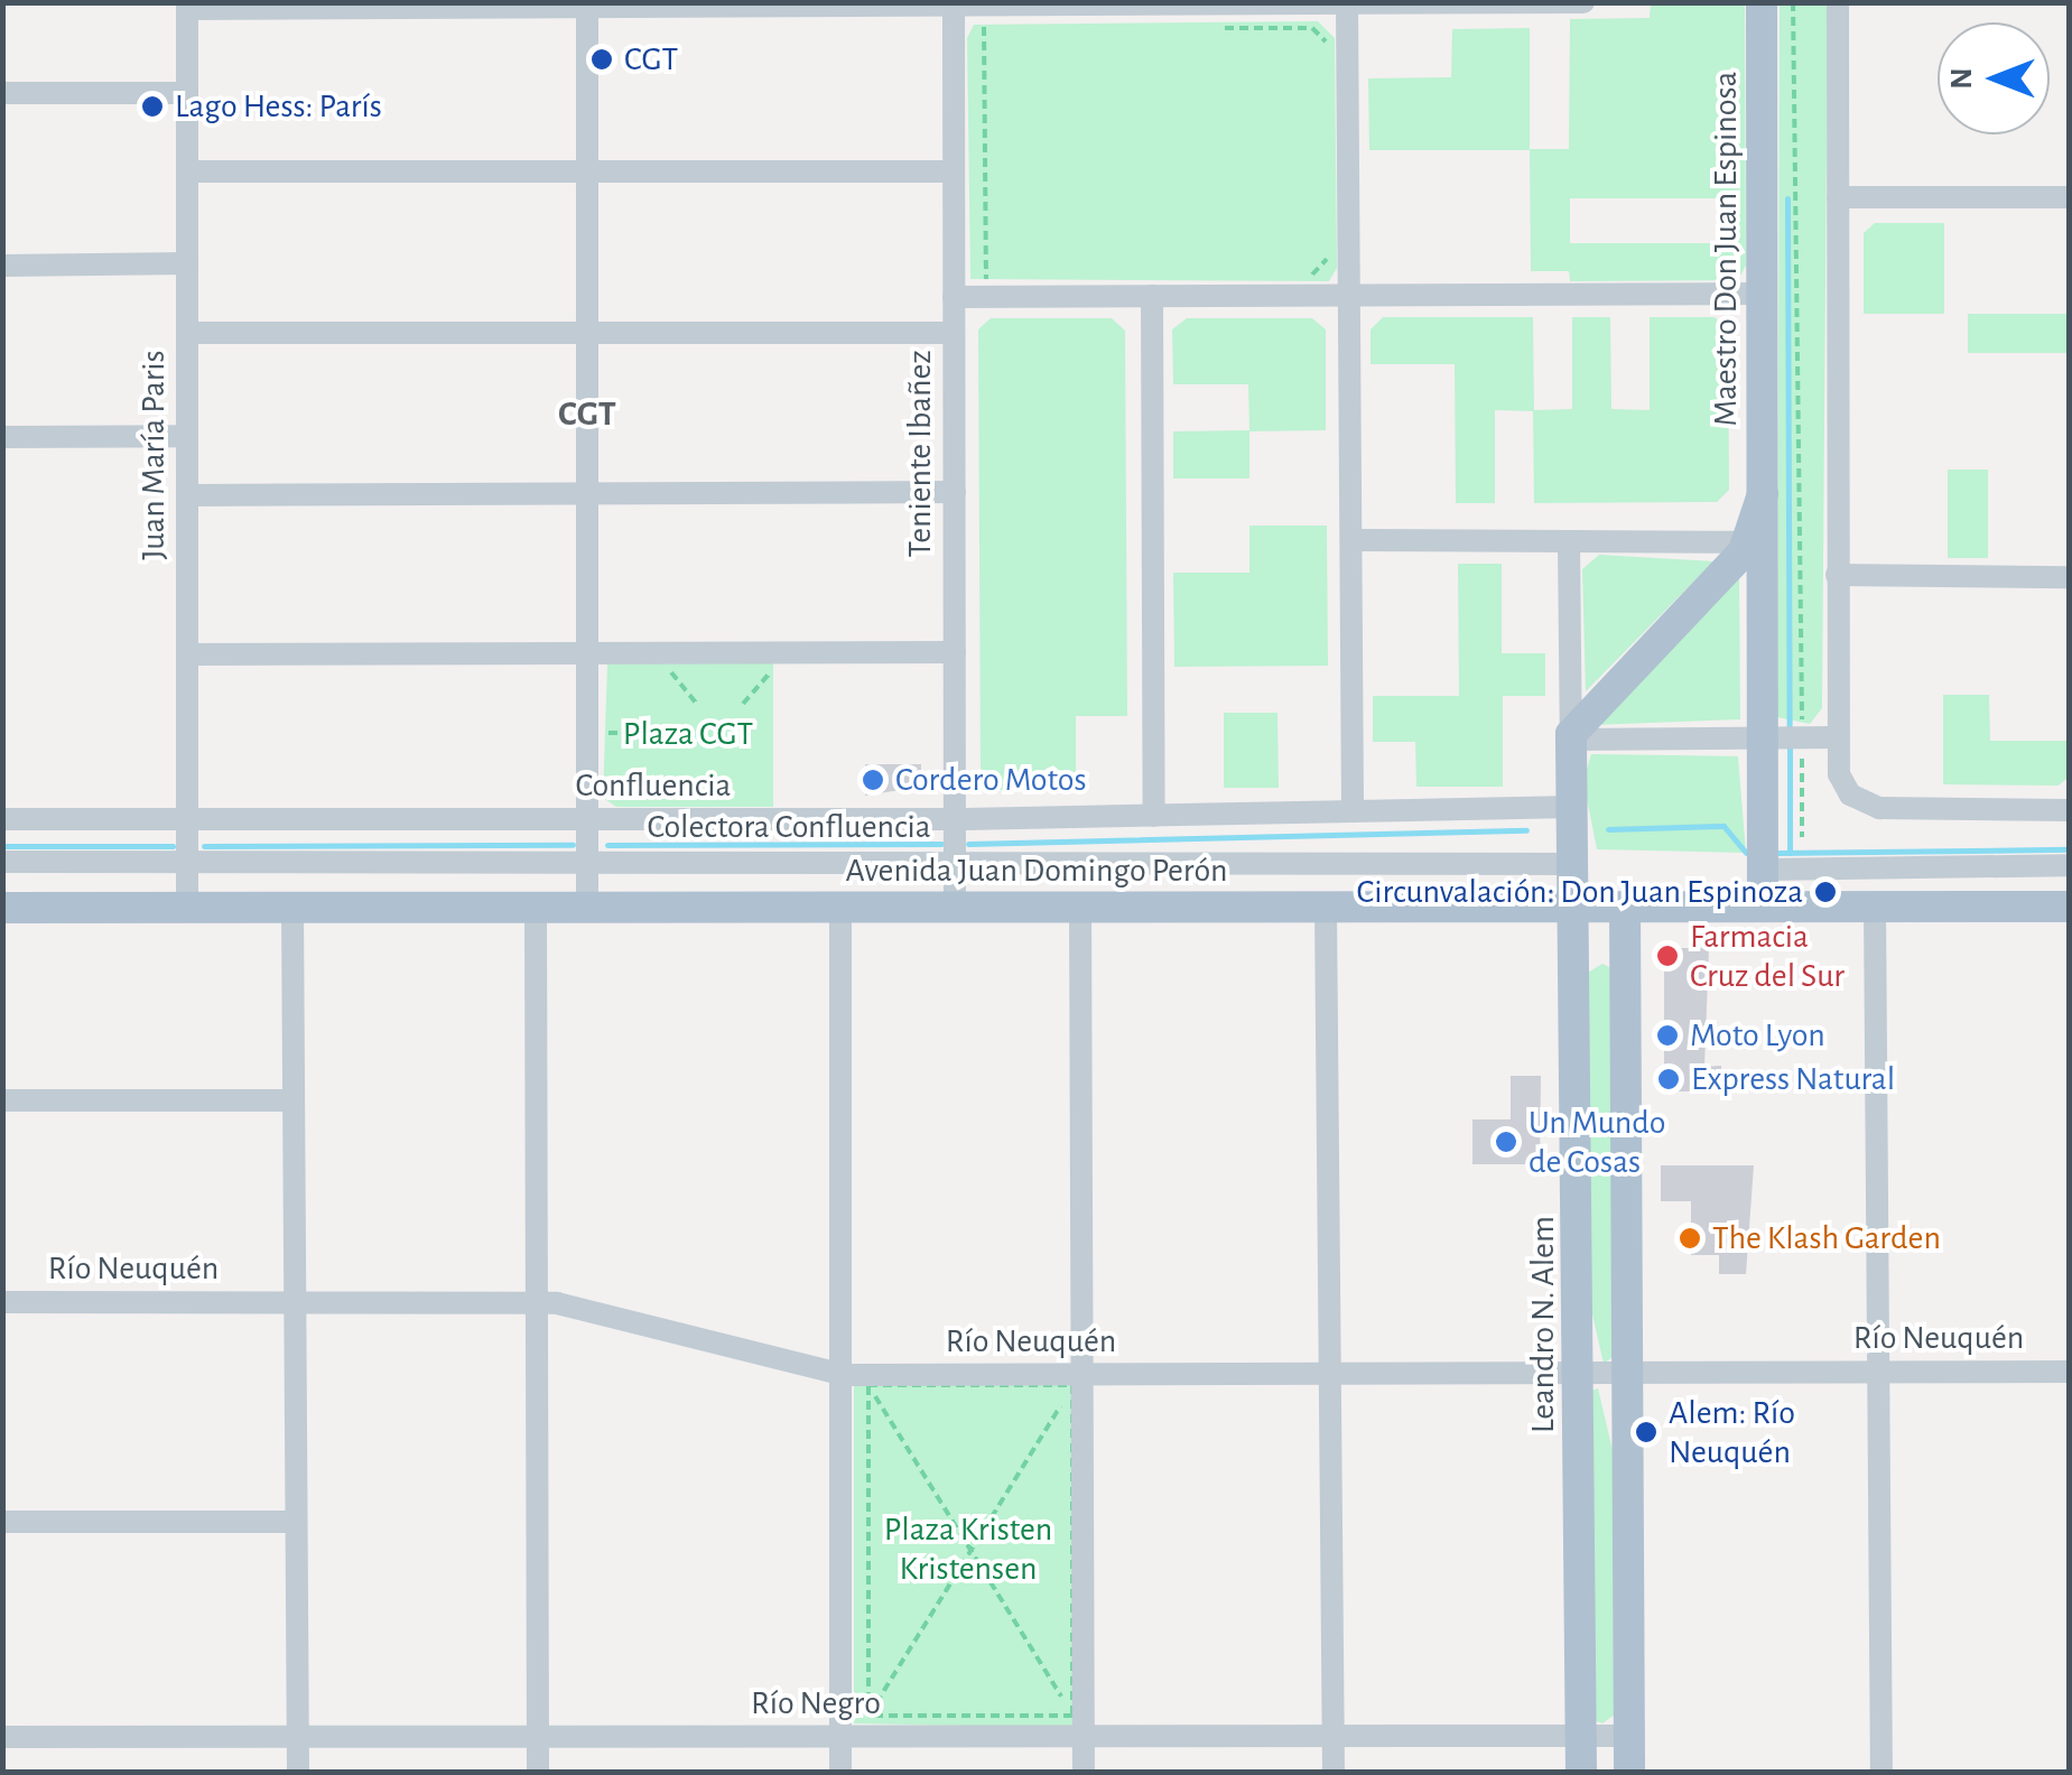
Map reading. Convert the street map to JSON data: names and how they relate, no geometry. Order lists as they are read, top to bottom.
{
  "streets": {
    "main road": ["Maestro Don Juan Espinosa", "Avenida Juan Domingo Perón", "Leandro N. Alem"],
    "street": [
      "Teniente Ibañez",
      "Juan María Paris",
      "Confluencia",
      "Colectora Confluencia",
      "Río Neuquén",
      "Río Negro"
    ]
  },
  "crossings": [
    ["Maestro Don Juan Espinosa", "Avenida Juan Domingo Perón"],
    ["Maestro Don Juan Espinosa", "Leandro N. Alem"],
    ["Teniente Ibañez", "Confluencia"],
    ["Teniente Ibañez", "Colectora Confluencia"],
    ["Teniente Ibañez", "Avenida Juan Domingo Perón"],
    ["Juan María Paris", "Confluencia"],
    ["Juan María Paris", "Colectora Confluencia"],
    ["Juan María Paris", "Avenida Juan Domingo Perón"],
    ["Confluencia", "Leandro N. Alem"],
    ["Colectora Confluencia", "Leandro N. Alem"],
    ["Avenida Juan Domingo Perón", "Leandro N. Alem"],
    ["Río Neuquén", "Leandro N. Alem"],
    ["Leandro N. Alem", "Río Negro"]
  ],
  "districts": ["CGT"],
  "parks": ["Plaza CGT", "Plaza Kristen Kristensen"],
  "places": [
    "CGT",
    "Lago Hess: París",
    "Cordero Motos",
    "Circunvalación: Don Juan Espinoza",
    "Farmacia Cruz del Sur",
    "Moto Lyon",
    "Express Natural",
    "Un Mundo de Cosas",
    "The Klash Garden",
    "Alem: Río Neuquén"
  ],
  "north": "left"
}
